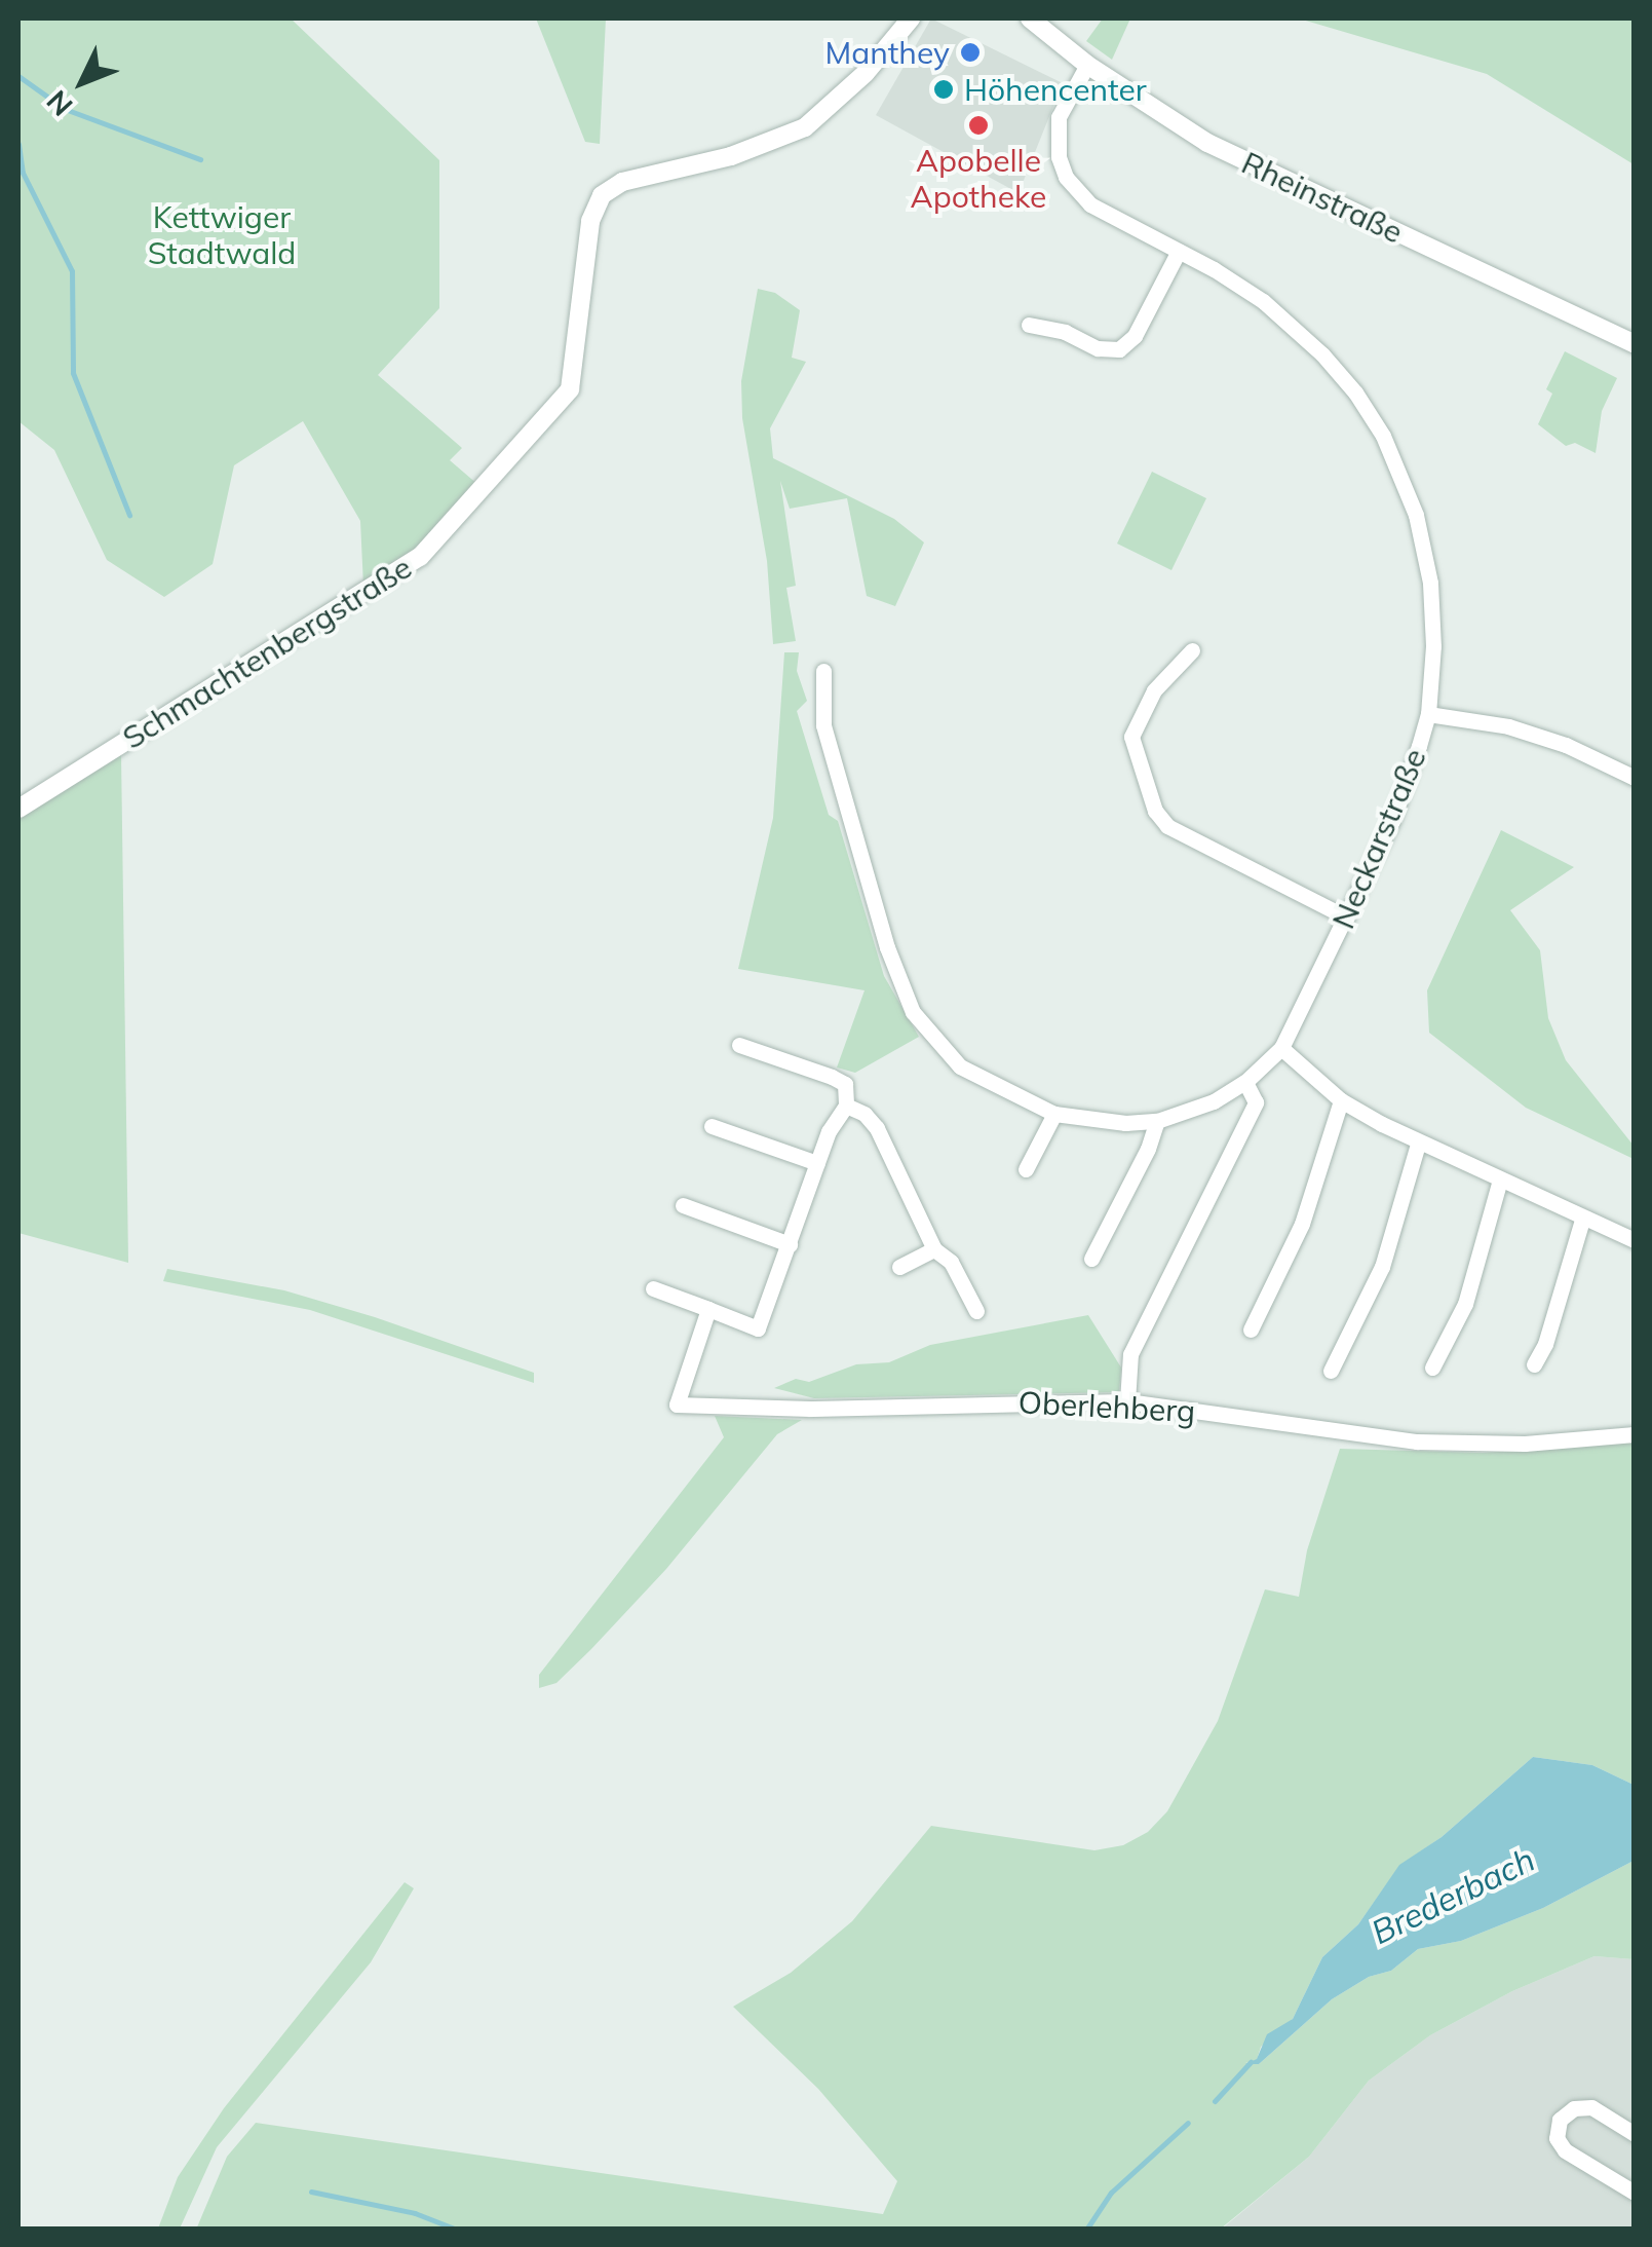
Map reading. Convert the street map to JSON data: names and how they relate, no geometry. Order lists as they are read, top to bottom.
{
  "streets": {
    "street": [
      "Rheinstraße",
      "Schmachtenbergstraße",
      "Neckarstraße",
      "Oberlehberg"
    ]
  },
  "crossings": [
    ["Rheinstraße", "Neckarstraße"]
  ],
  "water": ["Brederbach"],
  "parks": ["Kettwiger Stadtwald"],
  "places": ["Manthey", "Höhencenter", "Apobelle Apotheke"],
  "north": "bottom left"
}
